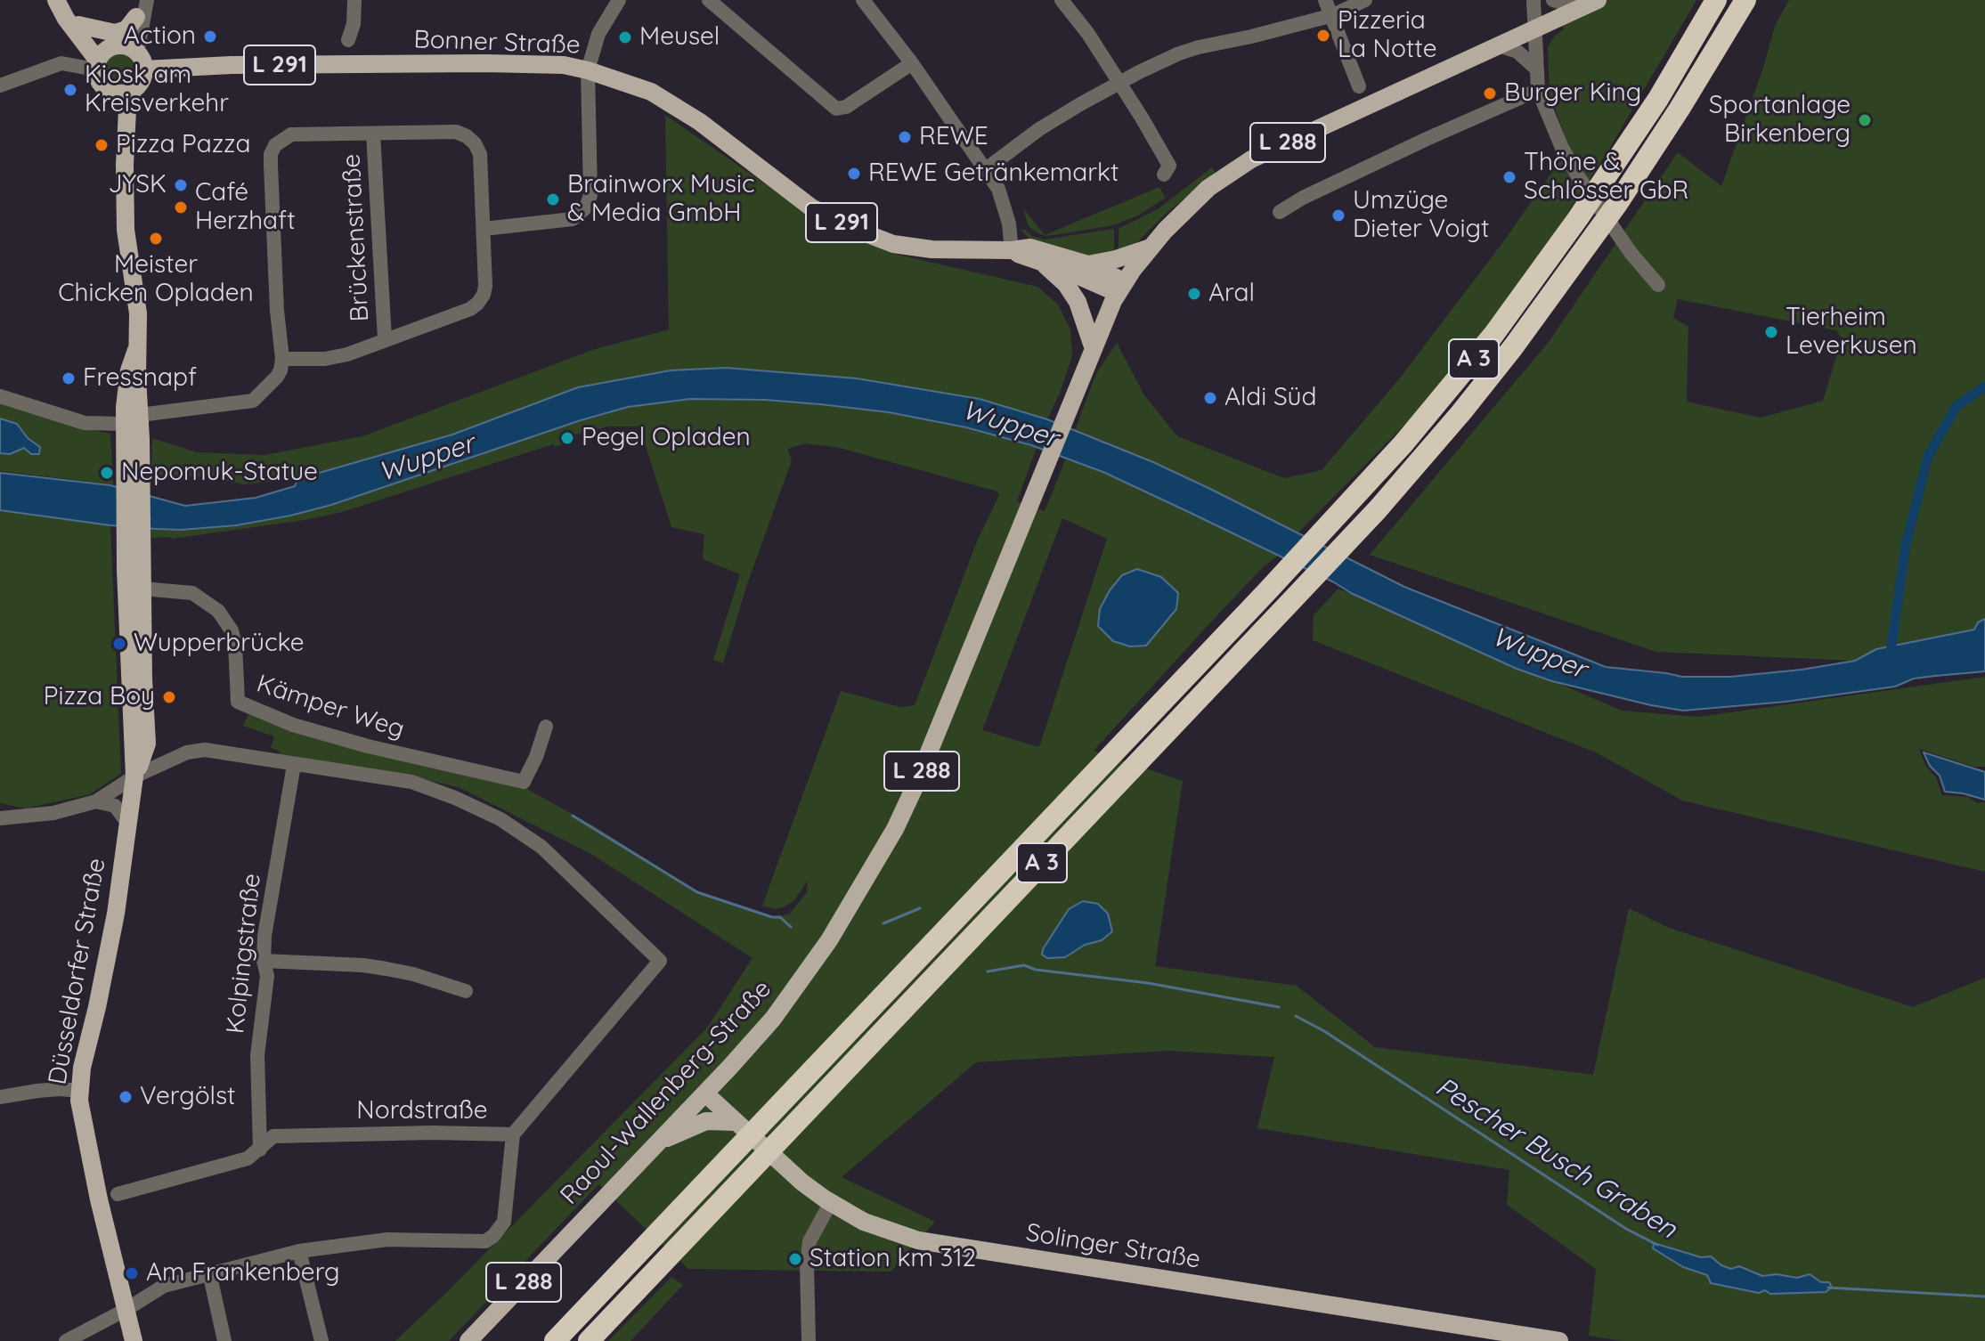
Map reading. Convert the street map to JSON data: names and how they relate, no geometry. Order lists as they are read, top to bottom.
{
  "streets": {
    "highway": ["A 3"],
    "main road": [
      "Bonner Straße",
      "L 291",
      "L 288",
      "Düsseldorfer Straße",
      "Raoul-Wallenberg-Straße",
      "Solinger Straße"
    ],
    "street": [
      "Brückenstraße",
      "Kämper Weg",
      "Kolpingstraße",
      "Nordstraße"
    ]
  },
  "crossings": [
    ["Bonner Straße", "L 288"],
    ["Bonner Straße", "Düsseldorfer Straße"],
    ["L 288", "Raoul-Wallenberg-Straße"],
    ["Kämper Weg", "Düsseldorfer Straße"],
    ["Kolpingstraße", "Nordstraße"],
    ["Raoul-Wallenberg-Straße", "Solinger Straße"]
  ],
  "water": ["Wupper", "Pescher Busch Graben"],
  "places": [
    "Pizzeria La Notte",
    "Action",
    "Meusel",
    "Kiosk am Kreisverkehr",
    "Burger King",
    "Sportanlage Birkenberg",
    "REWE",
    "Pizza Pazza",
    "REWE Getränkemarkt",
    "Thöne & Schlösser GbR",
    "JYSK",
    "Brainworx Music & Media GmbH",
    "Café Herzhaft",
    "Umzüge Dieter Voigt",
    "Meister Chicken Opladen",
    "Aral",
    "Tierheim Leverkusen",
    "Fressnapf",
    "Aldi Süd",
    "Pegel Opladen",
    "Nepomuk-Statue",
    "Wupperbrücke",
    "Pizza Boy",
    "Vergölst",
    "Station km 312",
    "Am Frankenberg"
  ]
}
